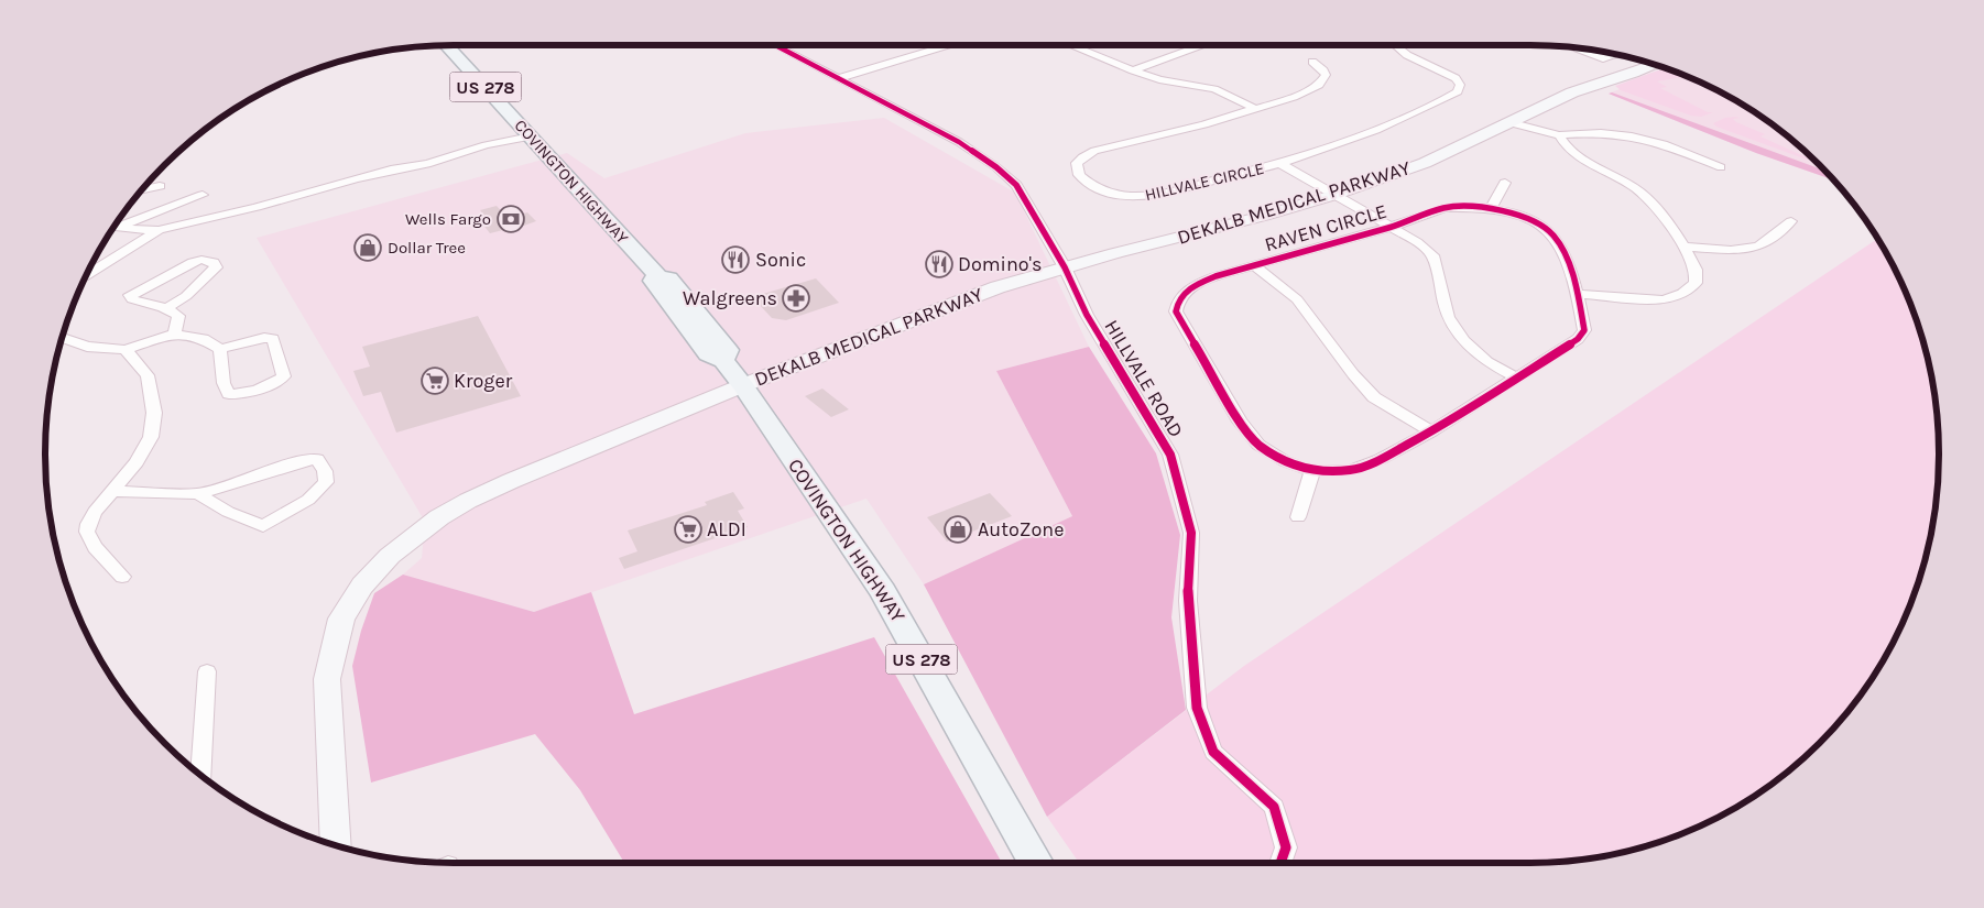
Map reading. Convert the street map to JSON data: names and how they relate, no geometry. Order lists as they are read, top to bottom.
{
  "streets": {
    "main road": ["US 278", "COVINGTON HIGHWAY", "DEKALB MEDICAL PARKWAY"],
    "street": ["HILLVALE CIRCLE", "RAVEN CIRCLE", "HILLVALE ROAD"]
  },
  "crossings": [
    ["COVINGTON HIGHWAY", "DEKALB MEDICAL PARKWAY"],
    ["DEKALB MEDICAL PARKWAY", "HILLVALE ROAD"]
  ],
  "places": {
    "bank": ["Wells Fargo"],
    "shop": ["Dollar Tree", "AutoZone"],
    "restaurant": ["Sonic", "Domino's"],
    "pharmacy": ["Walgreens"],
    "supermarket": ["Kroger", "ALDI"]
  }
}
